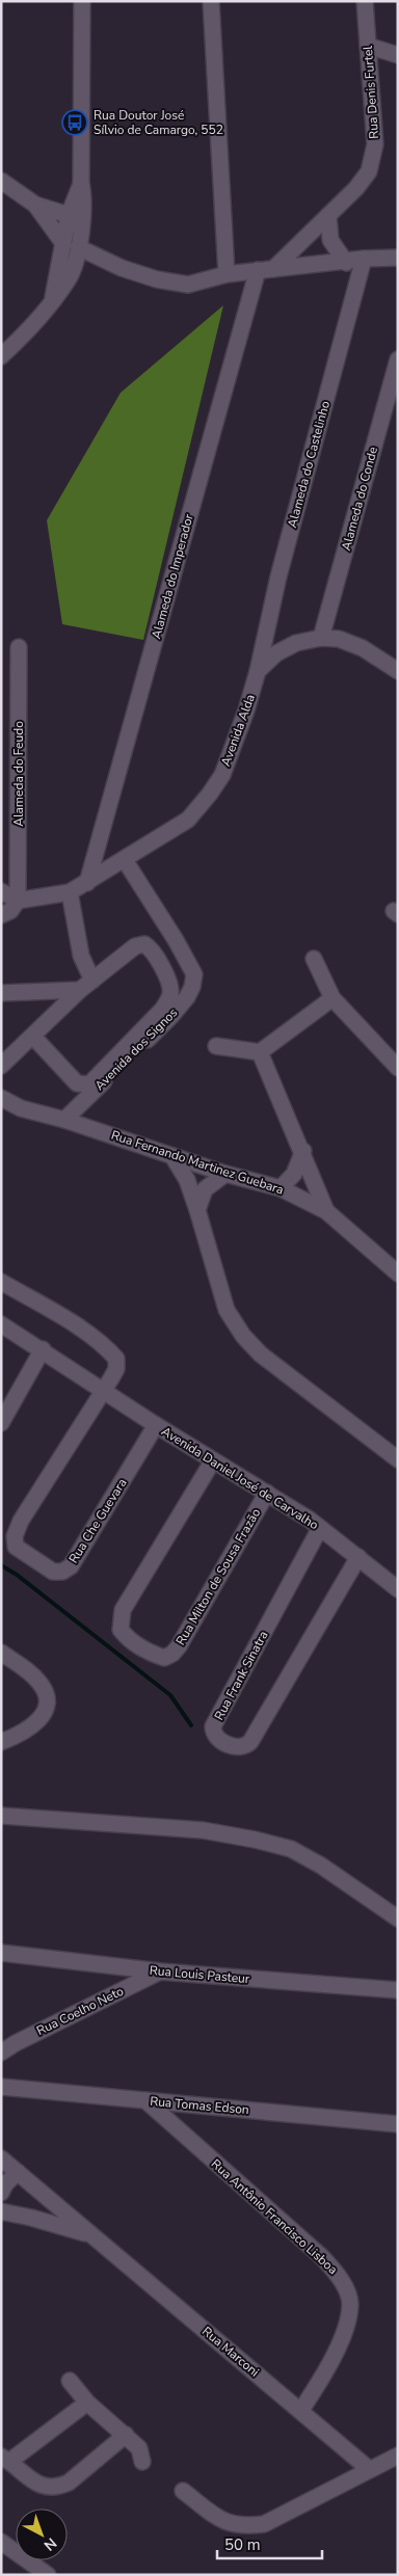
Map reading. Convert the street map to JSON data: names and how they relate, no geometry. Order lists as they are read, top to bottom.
{
  "streets": {
    "street": [
      "Rua Denis Furtel",
      "Alameda do Castelinho",
      "Alameda do Conde",
      "Alameda do Imperador",
      "Avenida Alda",
      "Alameda do Feudo",
      "Avenida dos Signos",
      "Rua Fernando Martinez Guebara",
      "Avenida Daniel José de Carvalho",
      "Rua Che Guevara",
      "Rua Milton de Sousa Frazão",
      "Rua Frank Sinatra",
      "Rua Louis Pasteur",
      "Rua Coelho Neto",
      "Rua Tomas Edson",
      "Rua Antônio Francisco Lisboa",
      "Rua Marconi"
    ]
  },
  "crossings": [
    ["Alameda do Castelinho", "Avenida Alda"],
    ["Alameda do Conde", "Avenida Alda"],
    ["Alameda do Imperador", "Avenida Alda"],
    ["Avenida Alda", "Alameda do Feudo"],
    ["Avenida Alda", "Avenida dos Signos"],
    ["Avenida dos Signos", "Rua Fernando Martinez Guebara"],
    ["Avenida Daniel José de Carvalho", "Rua Che Guevara"],
    ["Avenida Daniel José de Carvalho", "Rua Milton de Sousa Frazão"],
    ["Avenida Daniel José de Carvalho", "Rua Frank Sinatra"],
    ["Rua Louis Pasteur", "Rua Coelho Neto"],
    ["Rua Tomas Edson", "Rua Antônio Francisco Lisboa"],
    ["Rua Antônio Francisco Lisboa", "Rua Marconi"]
  ],
  "places": {
    "bus stop": ["Rua Doutor José Sílvio de Camargo, 552"]
  },
  "scale_bar": "50 m",
  "north": "bottom right"
}
